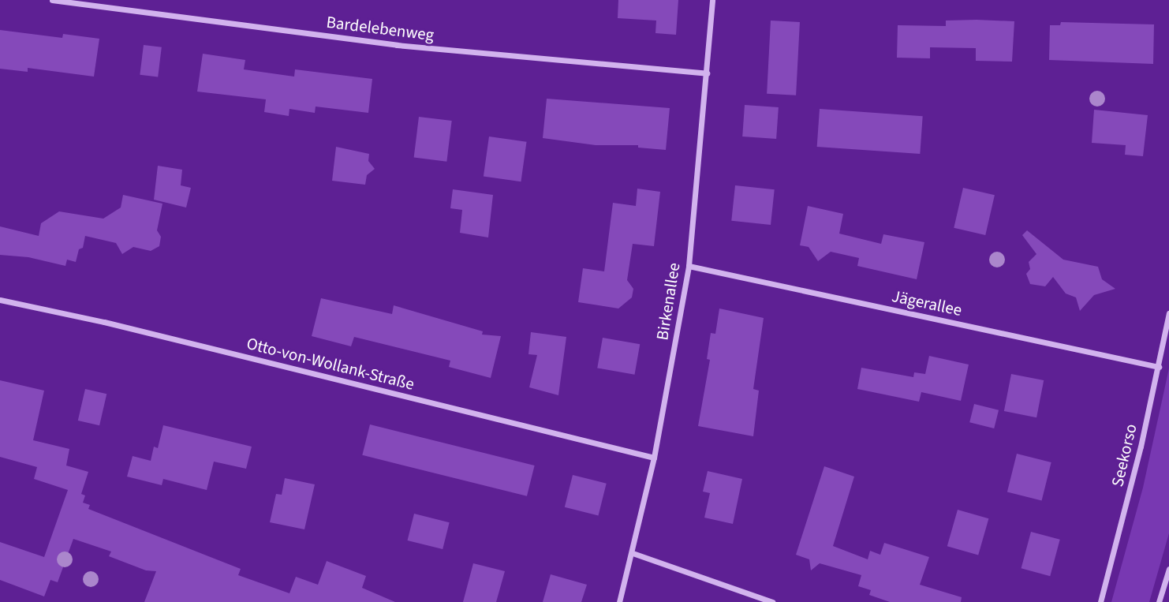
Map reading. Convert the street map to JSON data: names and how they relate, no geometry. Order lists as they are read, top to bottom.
{
  "streets": {
    "street": [
      "Bardelebenweg",
      "Birkenallee",
      "Jägerallee",
      "Otto-von-Wollank-Straße",
      "Seekorso"
    ]
  },
  "crossings": [
    ["Bardelebenweg", "Birkenallee"],
    ["Birkenallee", "Jägerallee"],
    ["Birkenallee", "Otto-von-Wollank-Straße"],
    ["Jägerallee", "Seekorso"]
  ]
}
